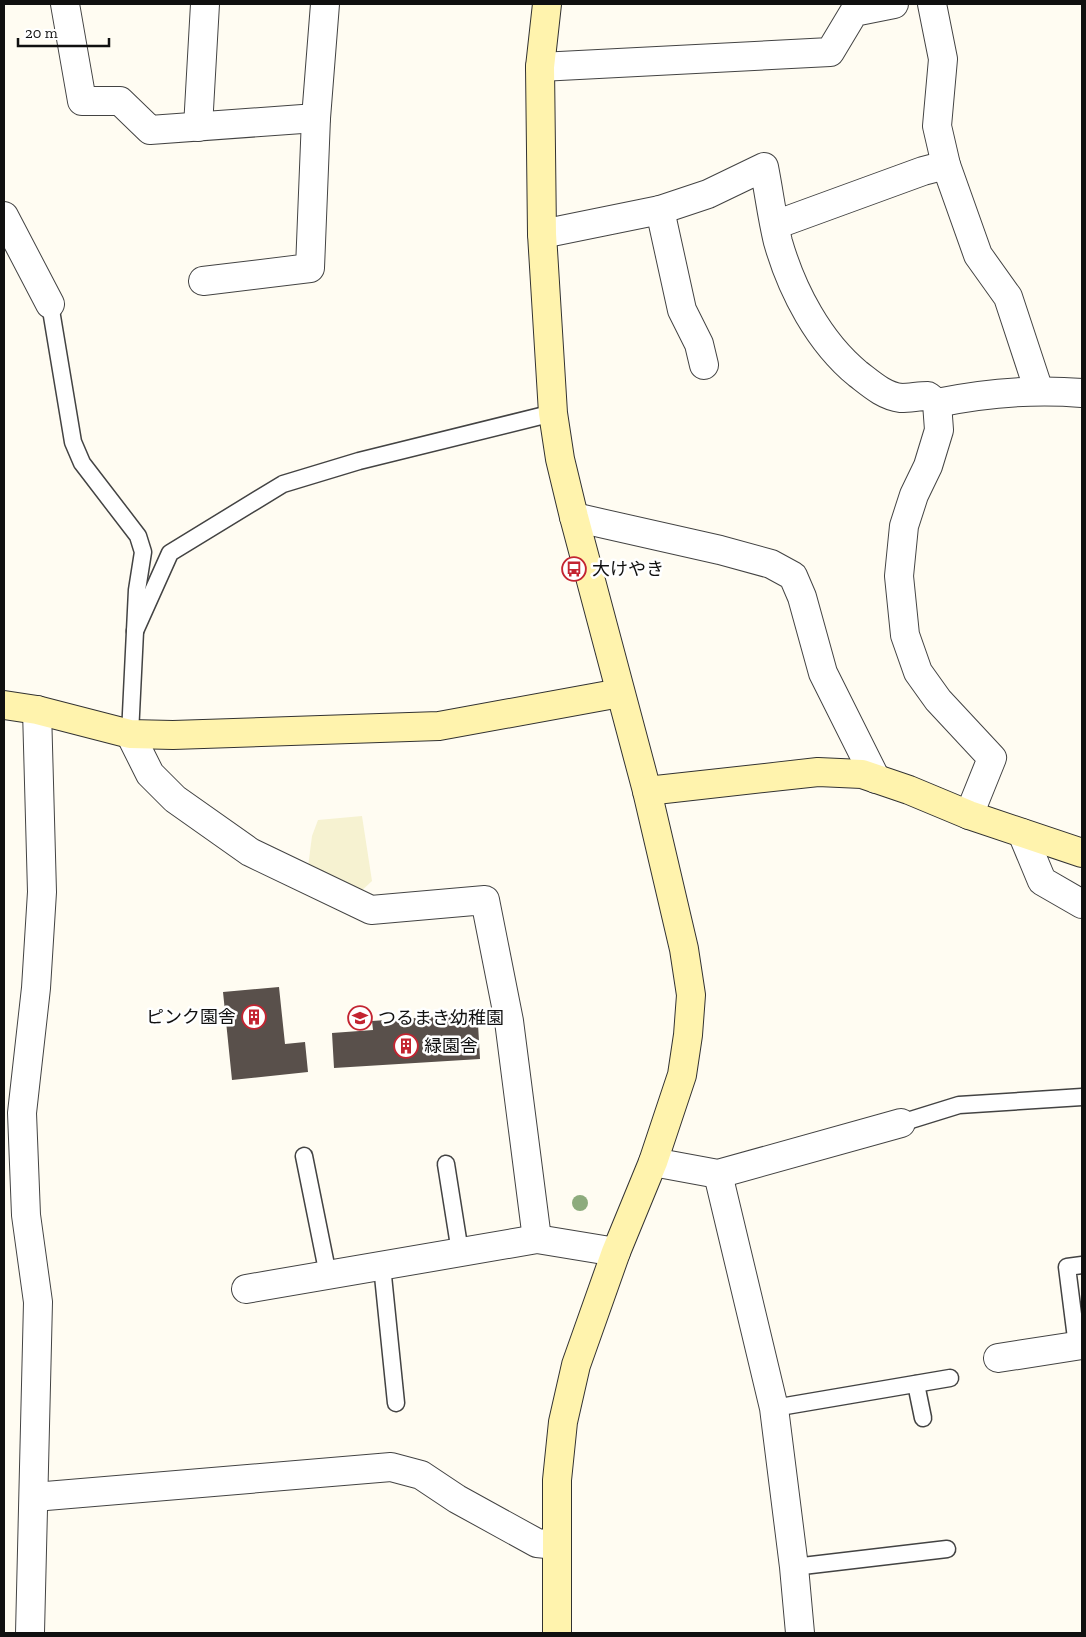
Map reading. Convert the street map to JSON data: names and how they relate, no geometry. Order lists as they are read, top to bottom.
{
  "places": {
    "bus stop": ["大けやき"],
    "building": ["ピンク園舎", "緑園舎"],
    "school or university": ["つるまき幼稚園"]
  },
  "scale_bar": "20 m"
}
